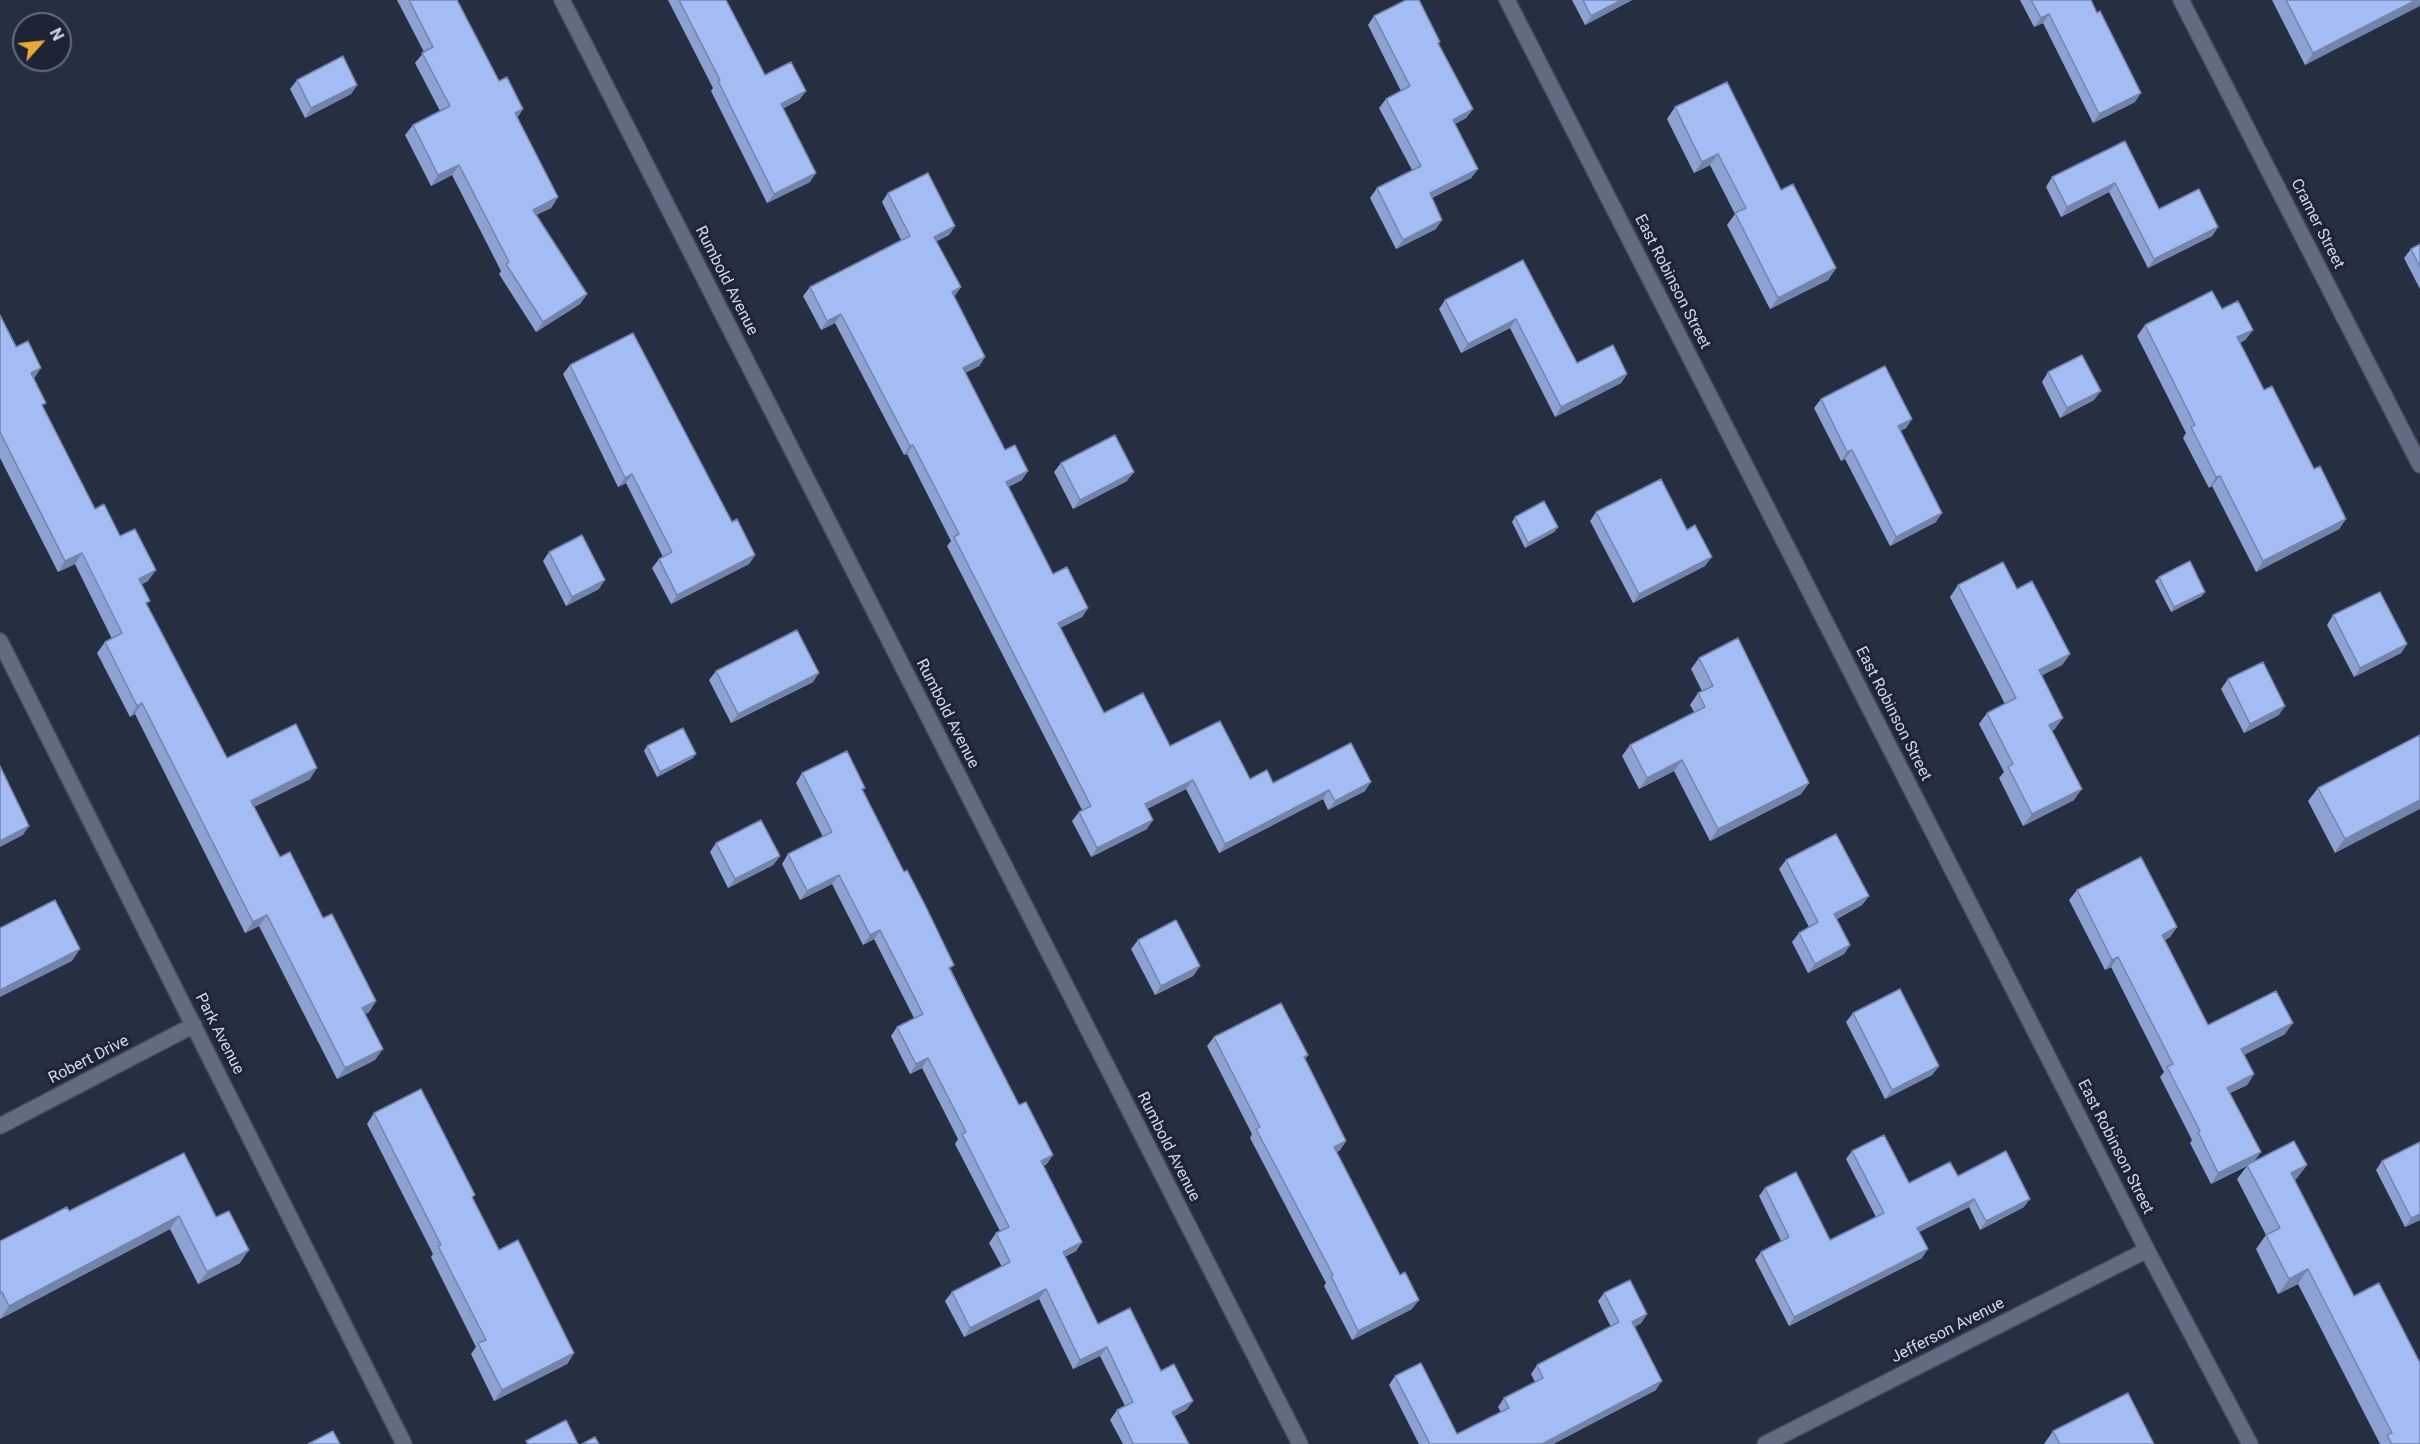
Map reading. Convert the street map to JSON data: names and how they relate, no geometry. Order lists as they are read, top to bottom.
{
  "streets": {
    "street": [
      "Cramer Street",
      "Rumbold Avenue",
      "East Robinson Street",
      "Park Avenue",
      "Robert Drive",
      "Jefferson Avenue"
    ]
  },
  "crossings": [
    ["East Robinson Street", "Jefferson Avenue"],
    ["Park Avenue", "Robert Drive"]
  ],
  "north": "top right"
}
